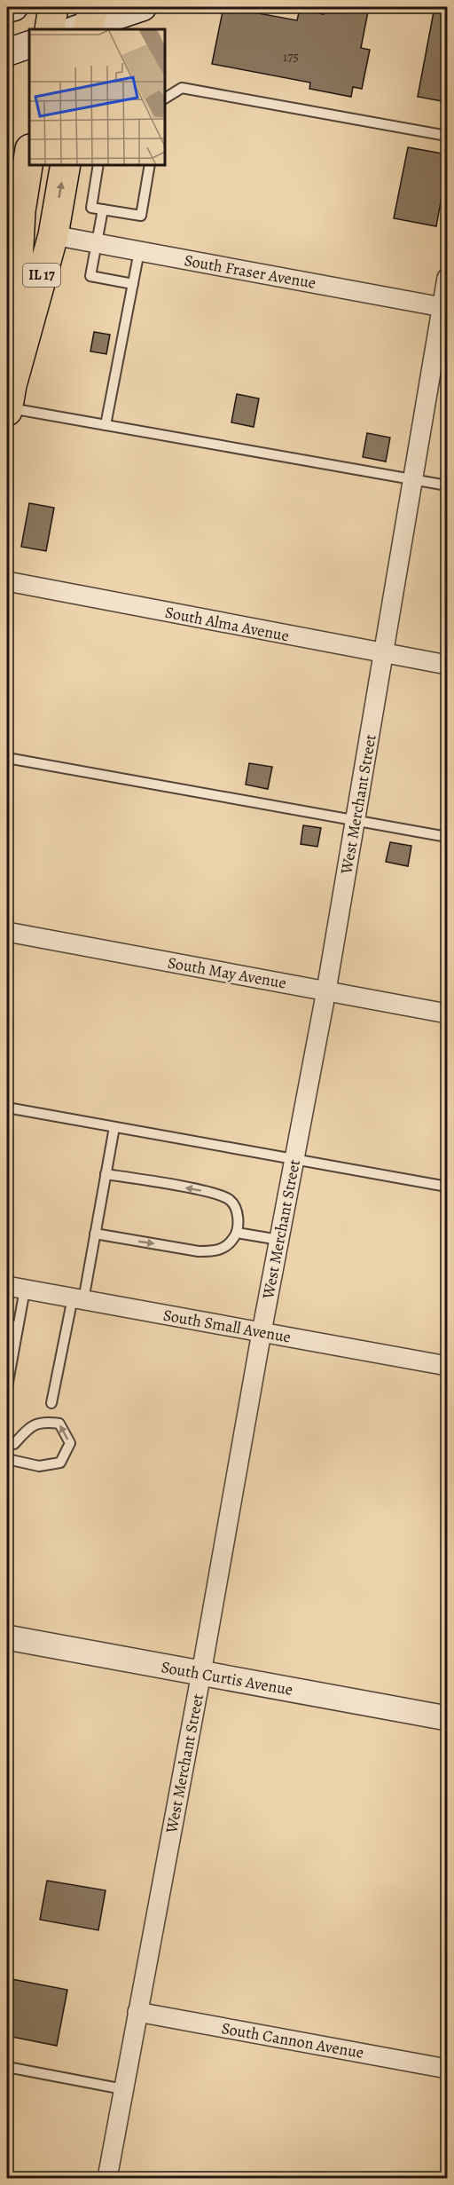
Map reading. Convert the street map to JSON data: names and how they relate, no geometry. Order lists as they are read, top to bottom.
{
  "streets": {
    "main road": ["IL 17"],
    "street": [
      "South Fraser Avenue",
      "South Alma Avenue",
      "West Merchant Street",
      "South May Avenue",
      "South Small Avenue",
      "South Curtis Avenue",
      "South Cannon Avenue"
    ]
  },
  "crossings": [
    ["South Fraser Avenue", "IL 17"],
    ["South Fraser Avenue", "West Merchant Street"],
    ["South Alma Avenue", "West Merchant Street"],
    ["West Merchant Street", "South May Avenue"],
    ["West Merchant Street", "South Small Avenue"],
    ["West Merchant Street", "South Curtis Avenue"],
    ["West Merchant Street", "South Cannon Avenue"]
  ],
  "house_numbers": ["175"]
}
